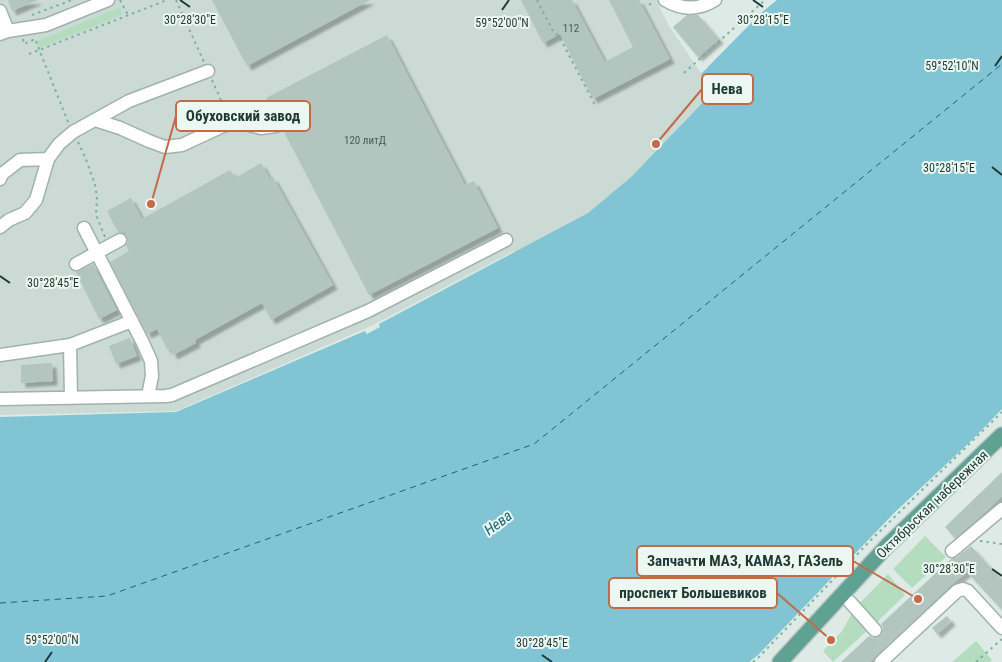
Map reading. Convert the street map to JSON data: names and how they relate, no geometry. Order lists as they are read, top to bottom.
{
  "streets": {
    "main road": ["Октябрьская набережная"]
  },
  "water": ["Нева"],
  "places": [
    "Нева",
    "Обуховский завод",
    "Запчачти МАЗ, КАМАЗ, ГАЗель",
    "проспект Большевиков"
  ],
  "house_numbers": ["112", "120 литД"],
  "coordinates": [
    "30°28'30\"E",
    "30°28'15\"E",
    "59°52'00\"N",
    "59°52'10\"N",
    "30°28'45\"E"
  ]
}
